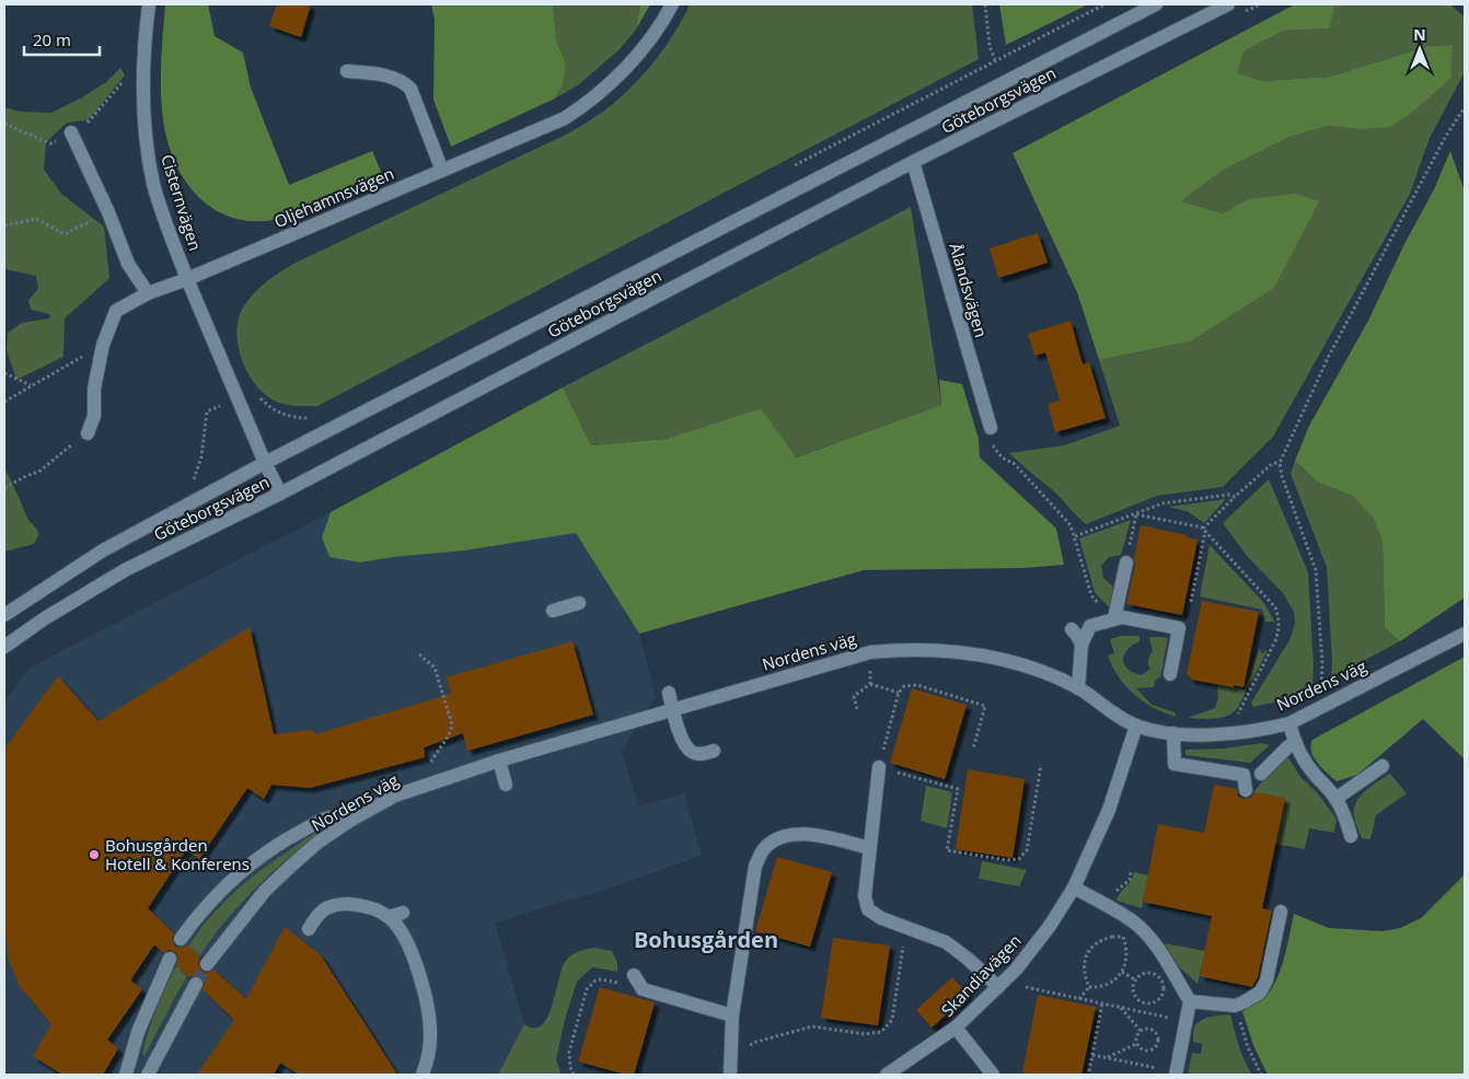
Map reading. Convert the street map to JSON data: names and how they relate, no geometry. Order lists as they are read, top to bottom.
{
  "streets": {
    "street": [
      "Göteborgsvägen",
      "Oljehamnsvägen",
      "Cisternvägen",
      "Ålandsvägen",
      "Nordens väg",
      "Skandiavägen"
    ]
  },
  "crossings": [
    ["Göteborgsvägen", "Ålandsvägen"],
    ["Oljehamnsvägen", "Cisternvägen"],
    ["Nordens väg", "Skandiavägen"]
  ],
  "districts": ["Bohusgården"],
  "places": ["Bohusgården Hotell & Konferens"],
  "scale_bar": "20 m",
  "north": "top"
}
